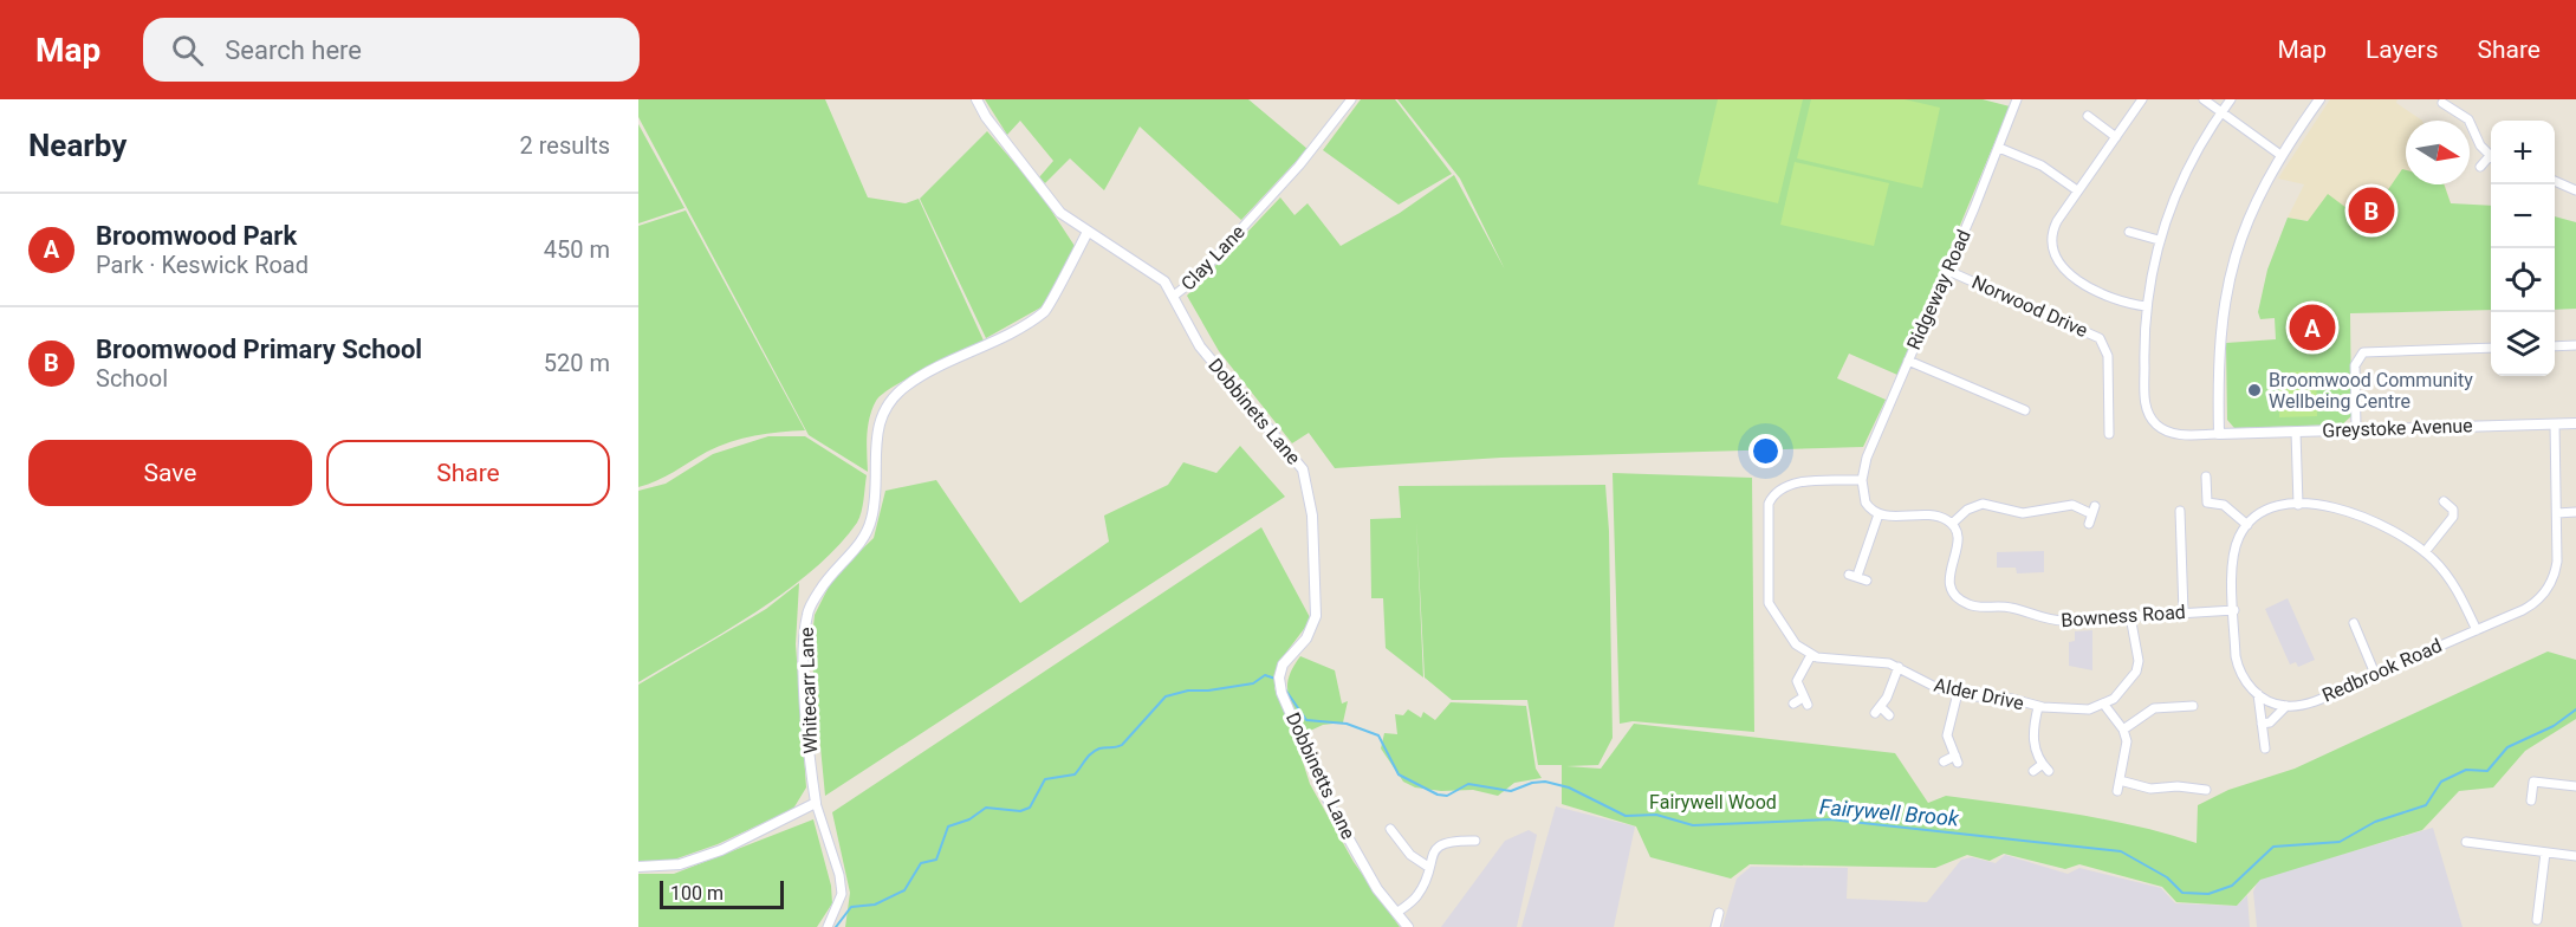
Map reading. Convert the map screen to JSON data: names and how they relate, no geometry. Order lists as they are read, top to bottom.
{
  "streets": {
    "street": [
      "Clay Lane",
      "Ridgeway Road",
      "Norwood Drive",
      "Dobbinets Lane",
      "Greystoke Avenue",
      "Bowness Road",
      "Redbrook Road",
      "Whitecarr Lane",
      "Alder Drive",
      "Dobbinetts Lane"
    ]
  },
  "crossings": [
    ["Clay Lane", "Dobbinets Lane"],
    ["Clay Lane", "Whitecarr Lane"],
    ["Ridgeway Road", "Norwood Drive"],
    ["Dobbinets Lane", "Dobbinetts Lane"],
    ["Greystoke Avenue", "Redbrook Road"],
    ["Bowness Road", "Redbrook Road"]
  ],
  "water": ["Fairywell Brook"],
  "parks": ["Fairywell Wood"],
  "places": ["Broomwood Community Wellbeing Centre"],
  "scale_bar": "100 m",
  "north": "right",
  "page": {
    "header": "Map",
    "search": "Search here",
    "nav": ["Map", "Layers", "Share"],
    "heading": ["Nearby", "2 results"],
    "map_buttons": ["+", "−"],
    "pins": ["B", "A"],
    "list": [
      {
        "mark": "A",
        "name": "Broomwood Park",
        "note": "Park · Keswick Road",
        "value": "450 m"
      },
      {
        "mark": "B",
        "name": "Broomwood Primary School",
        "note": "School",
        "value": "520 m"
      }
    ],
    "buttons": ["Save", "Share"],
    "scale": "100 m"
  }
}
